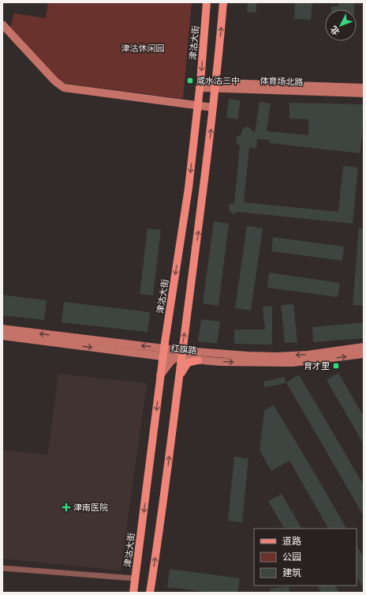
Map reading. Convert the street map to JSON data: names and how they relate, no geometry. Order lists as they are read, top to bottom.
{
  "streets": {
    "main road": ["津沽大街", "体育场北路", "红旗路"]
  },
  "crossings": [
    ["津沽大街", "体育场北路"],
    ["津沽大街", "红旗路"]
  ],
  "parks": ["津沽休闲园"],
  "places": {
    "transit": ["咸水沽三中", "育才里"],
    "health": ["津南医院"]
  },
  "legend": ["道路", "公园", "建筑"],
  "north": "bottom left"
}
